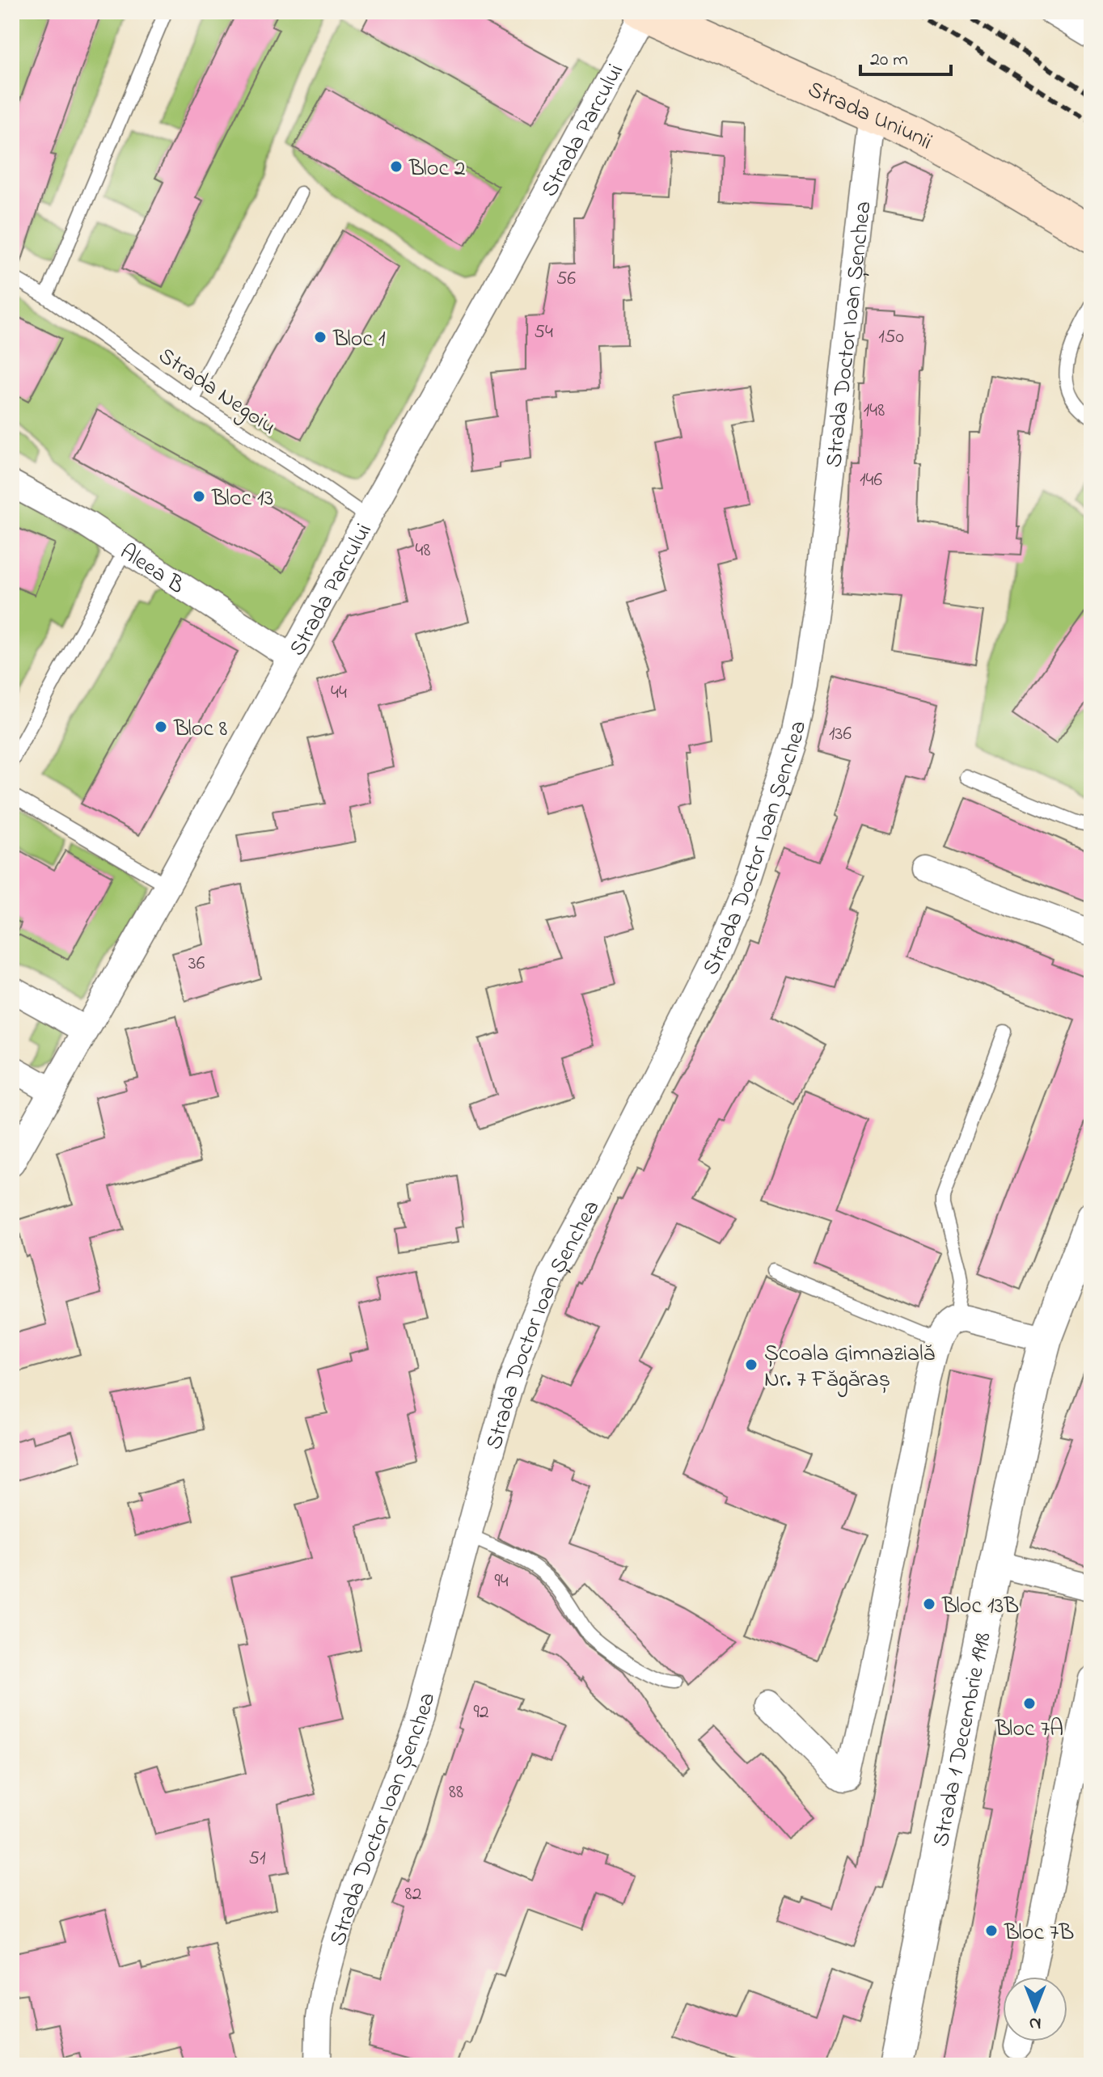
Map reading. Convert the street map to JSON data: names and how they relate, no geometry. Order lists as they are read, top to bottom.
{
  "streets": {
    "main road": ["Strada Uniunii"],
    "street": [
      "Strada Parcului",
      "Strada Doctor Ioan Șenchea",
      "Aleea B",
      "Strada 1 Decembrie 1918"
    ],
    "lane": ["Strada Negoiu"]
  },
  "crossings": [
    ["Strada Uniunii", "Strada Parcului"],
    ["Strada Uniunii", "Strada Doctor Ioan Șenchea"],
    ["Strada Parcului", "Strada Negoiu"],
    ["Strada Parcului", "Aleea B"]
  ],
  "places": [
    "Bloc 2",
    "Bloc 1",
    "Bloc 13",
    "Bloc 8",
    "Școala Gimnazială Nr. 7 Făgăraș",
    "Bloc 13B",
    "Bloc 7A",
    "Bloc 7B"
  ],
  "house_numbers": [
    "56",
    "54",
    "150",
    "148",
    "146",
    "48",
    "44",
    "136",
    "36",
    "94",
    "92",
    "88",
    "51",
    "82"
  ],
  "scale_bar": "20 m",
  "north": "bottom"
}
